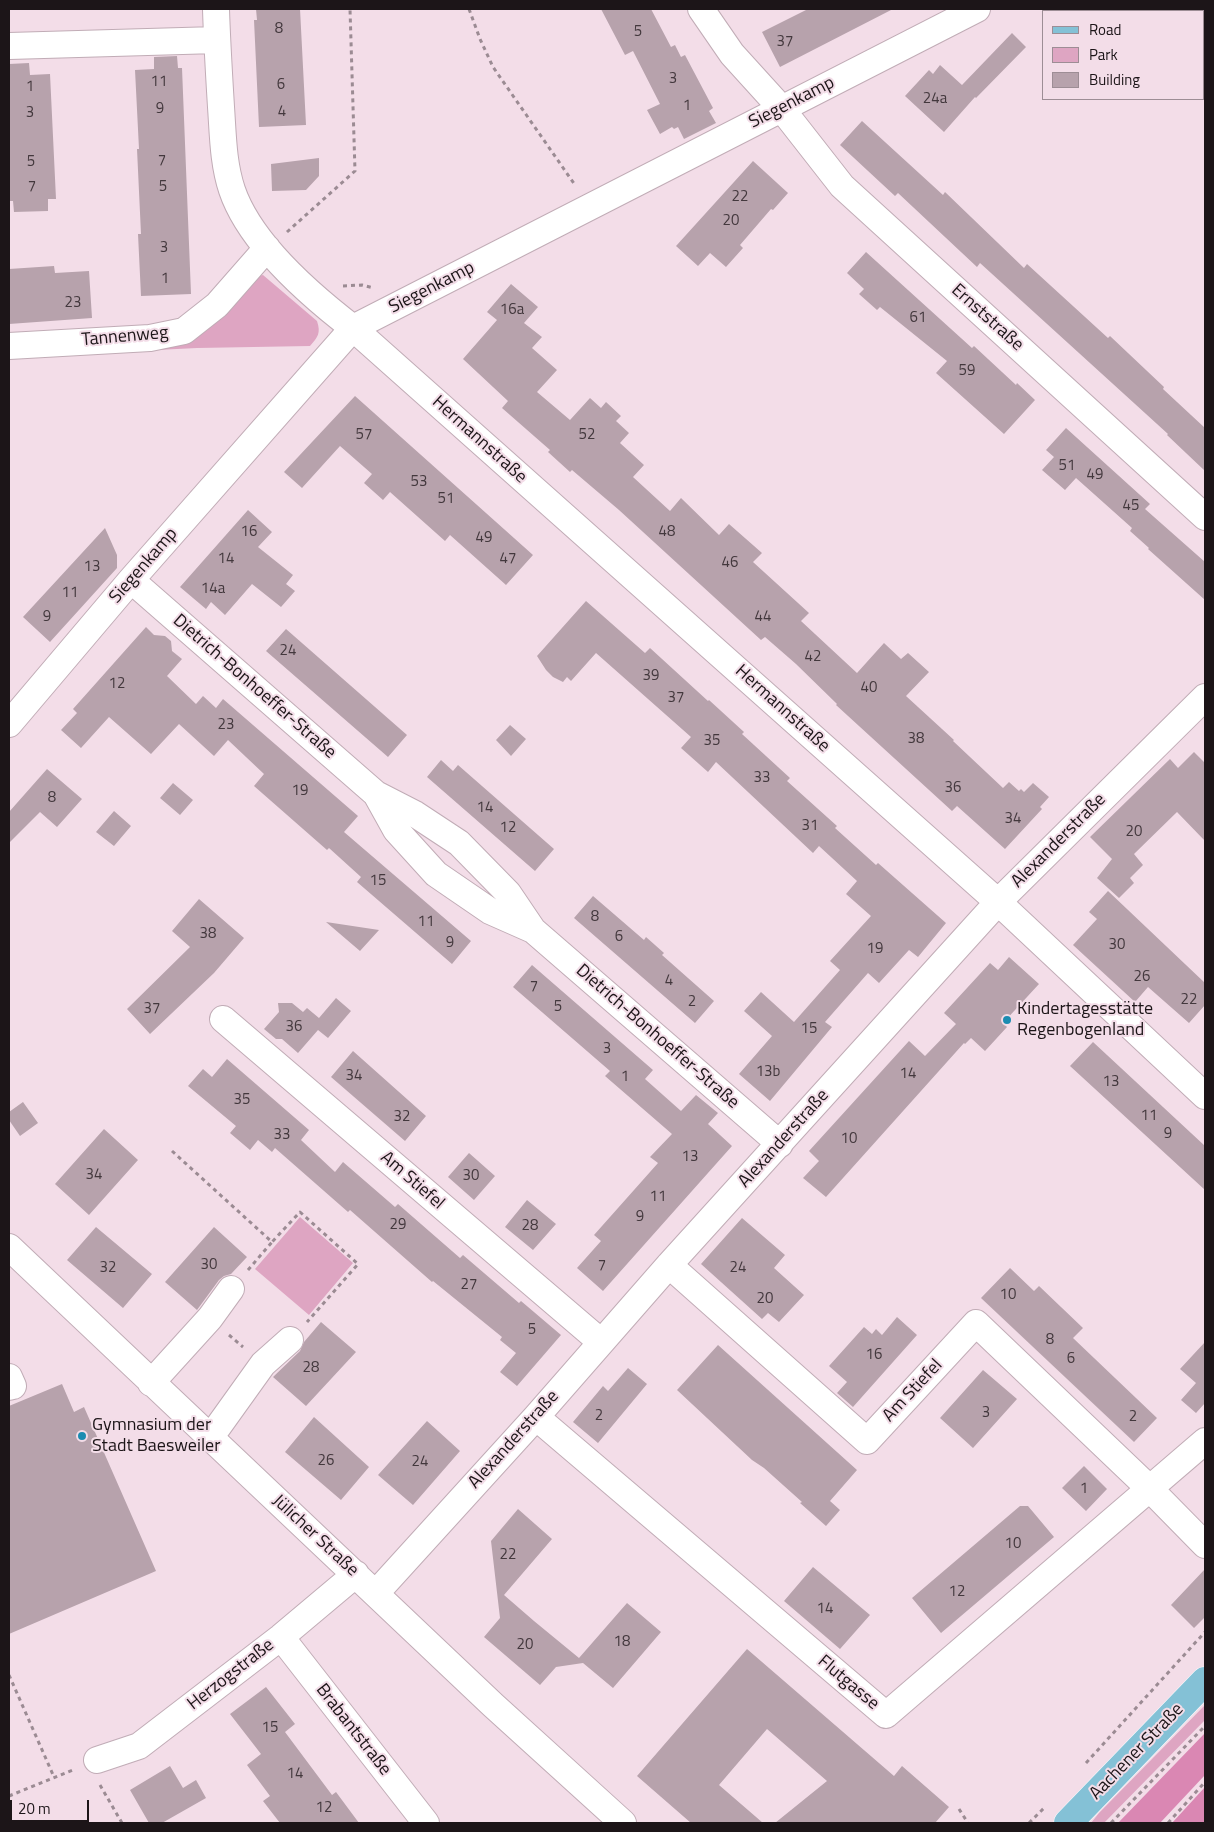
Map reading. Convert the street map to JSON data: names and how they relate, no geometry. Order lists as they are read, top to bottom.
{
  "streets": {
    "main road": ["Aachener Straße"],
    "street": [
      "Siegenkamp",
      "Ernststraße",
      "Tannenweg",
      "Hermannstraße",
      "Dietrich-Bonhoeffer-Straße",
      "Alexanderstraße",
      "Am Stiefel",
      "Jülicher Straße",
      "Herzogstraße",
      "Flutgasse",
      "Brabantstraße"
    ]
  },
  "crossings": [
    ["Siegenkamp", "Ernststraße"],
    ["Siegenkamp", "Hermannstraße"],
    ["Siegenkamp", "Dietrich-Bonhoeffer-Straße"],
    ["Tannenweg", "Hermannstraße"],
    ["Hermannstraße", "Alexanderstraße"],
    ["Dietrich-Bonhoeffer-Straße", "Alexanderstraße"],
    ["Alexanderstraße", "Am Stiefel"],
    ["Alexanderstraße", "Jülicher Straße"],
    ["Alexanderstraße", "Flutgasse"],
    ["Am Stiefel", "Flutgasse"],
    ["Jülicher Straße", "Herzogstraße"],
    ["Herzogstraße", "Brabantstraße"]
  ],
  "places": ["Kindertagesstätte Regenbogenland", "Gymnasium der Stadt Baesweiler"],
  "house_numbers": [
    "8",
    "5",
    "37",
    "3",
    "11",
    "6",
    "1",
    "24a",
    "1",
    "9",
    "4",
    "3",
    "7",
    "5",
    "7",
    "5",
    "22",
    "20",
    "3",
    "1",
    "23",
    "16a",
    "61",
    "59",
    "57",
    "52",
    "51",
    "49",
    "53",
    "51",
    "45",
    "16",
    "48",
    "49",
    "14",
    "47",
    "46",
    "13",
    "14a",
    "11",
    "9",
    "44",
    "24",
    "42",
    "39",
    "12",
    "40",
    "37",
    "23",
    "38",
    "35",
    "33",
    "36",
    "19",
    "8",
    "14",
    "34",
    "31",
    "12",
    "20",
    "15",
    "8",
    "11",
    "38",
    "6",
    "9",
    "30",
    "19",
    "26",
    "4",
    "7",
    "22",
    "2",
    "5",
    "37",
    "36",
    "15",
    "3",
    "13b",
    "14",
    "34",
    "1",
    "13",
    "35",
    "11",
    "32",
    "9",
    "33",
    "10",
    "13",
    "34",
    "30",
    "11",
    "9",
    "29",
    "28",
    "30",
    "7",
    "32",
    "24",
    "27",
    "10",
    "20",
    "5",
    "8",
    "16",
    "6",
    "28",
    "3",
    "2",
    "2",
    "26",
    "24",
    "1",
    "10",
    "22",
    "12",
    "14",
    "18",
    "20",
    "15",
    "14",
    "12"
  ],
  "legend": ["Road", "Park", "Building"],
  "scale_bar": "20 m"
}
